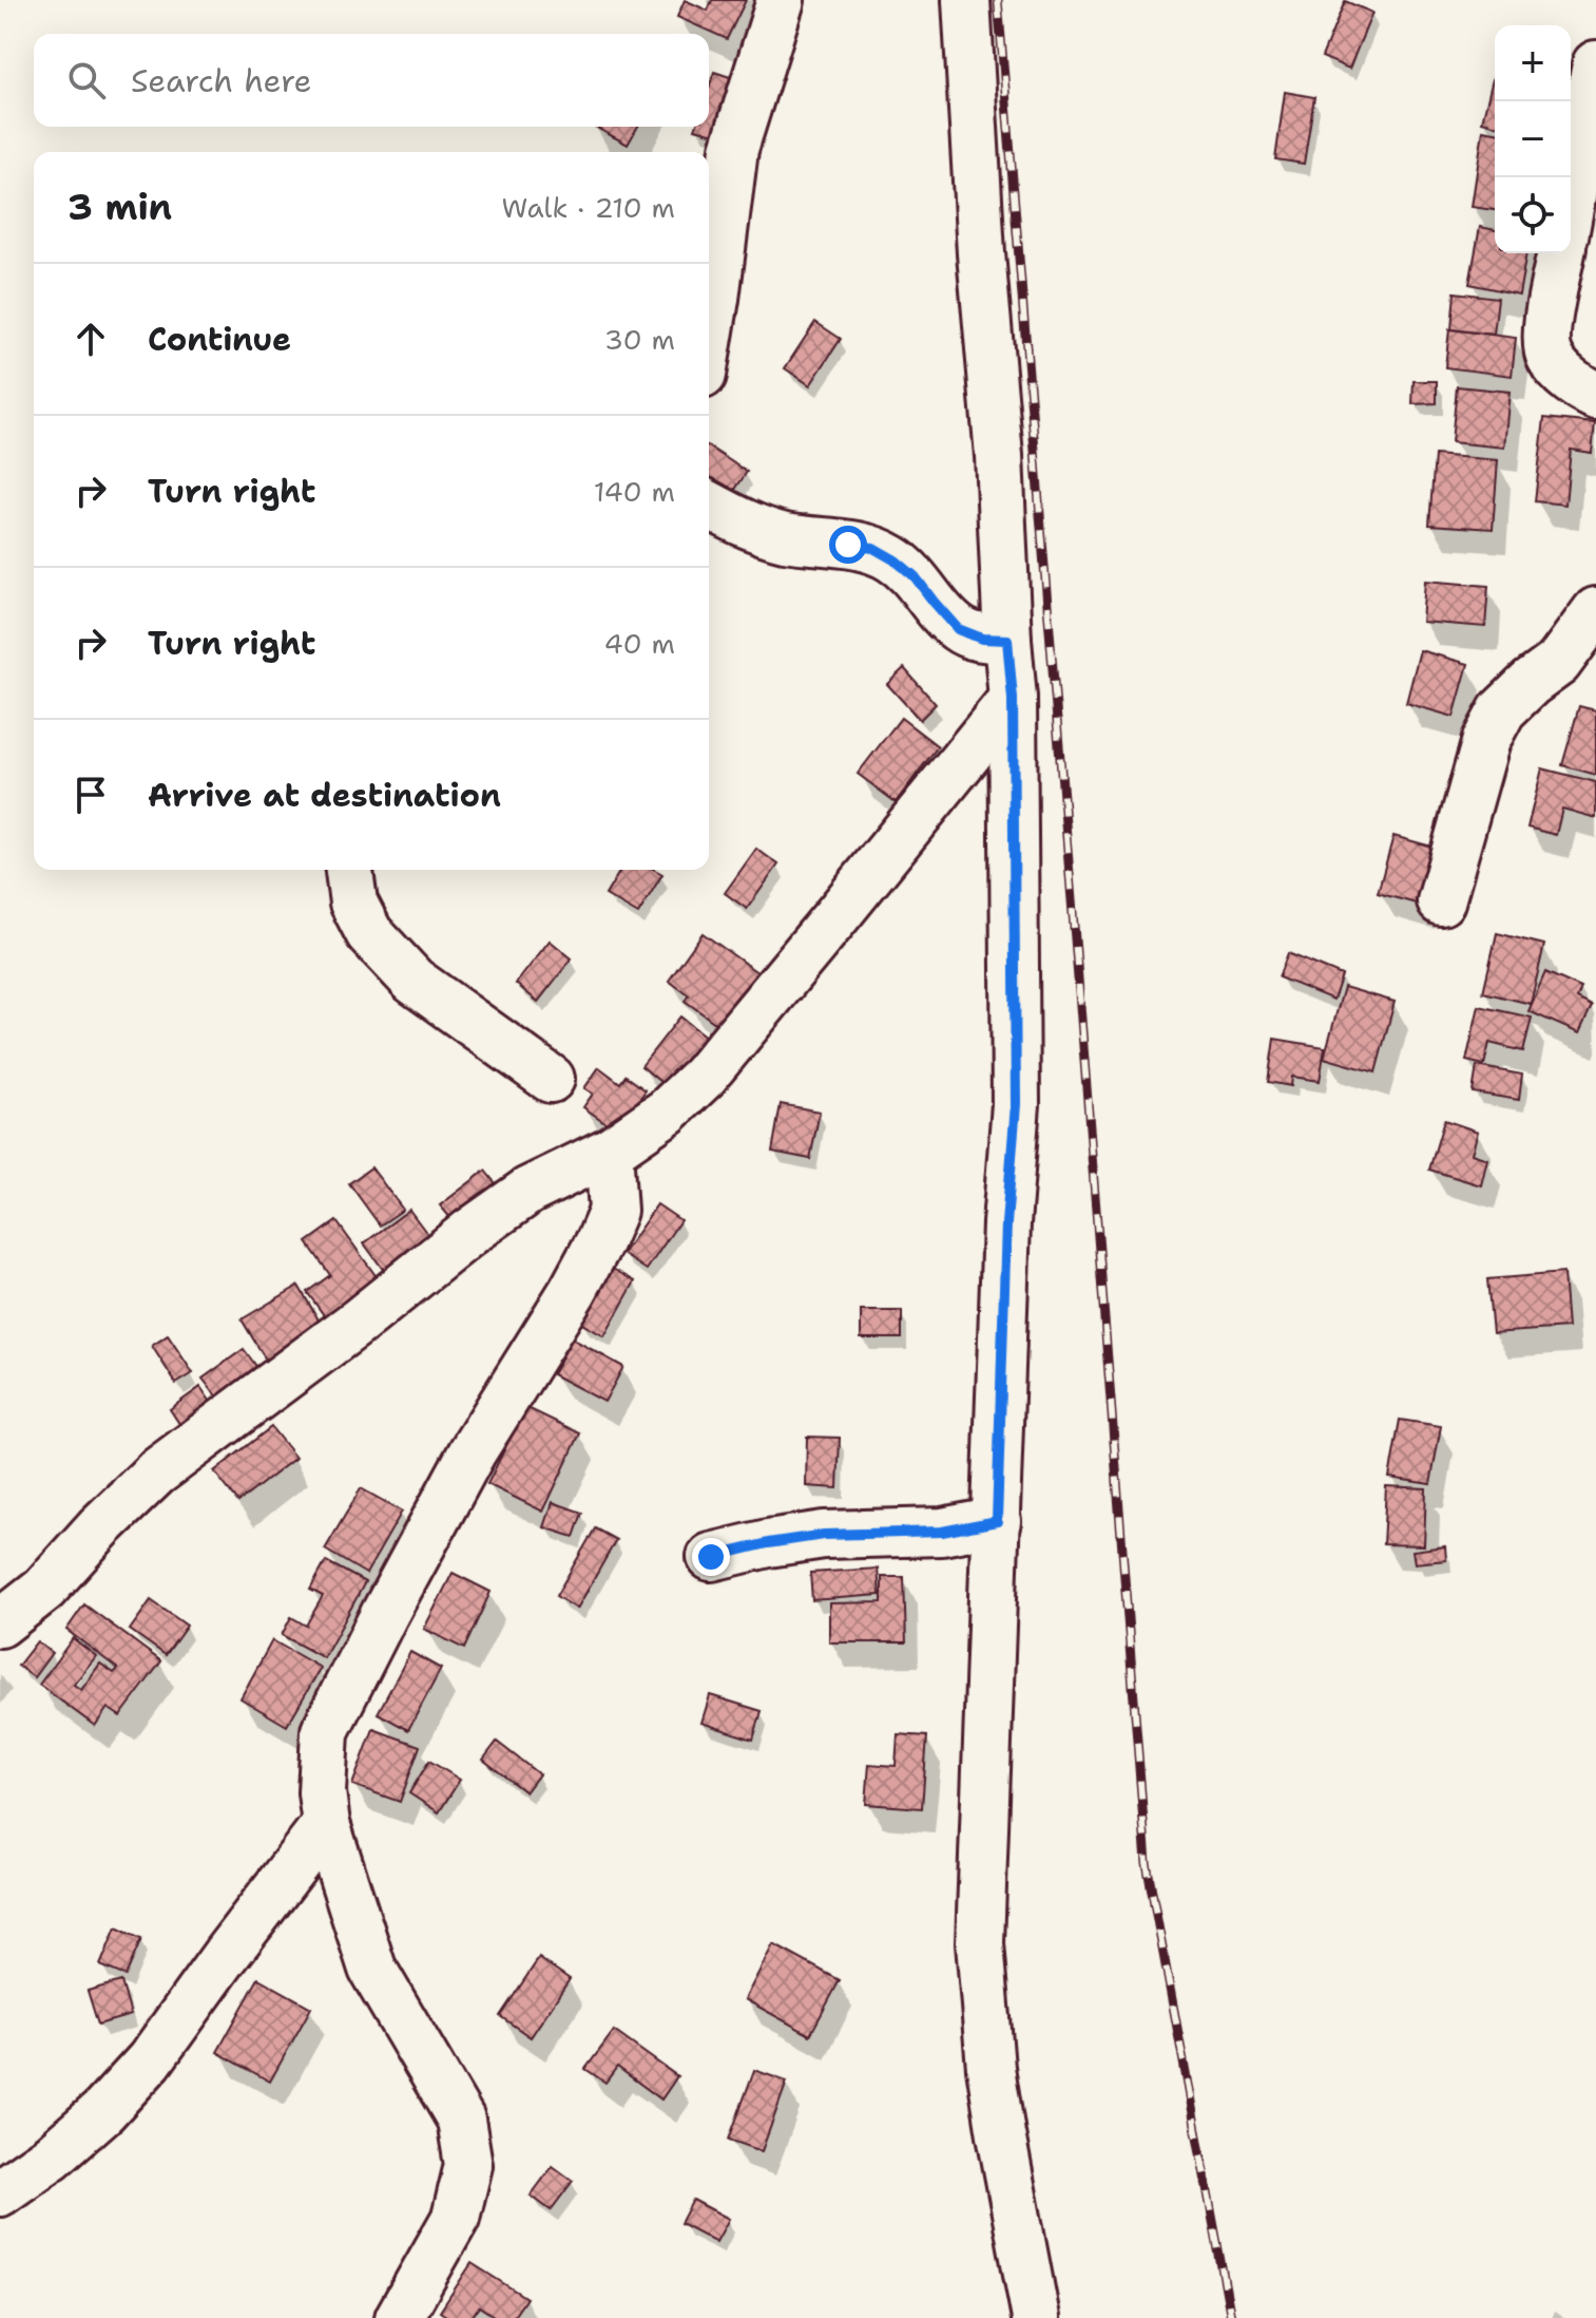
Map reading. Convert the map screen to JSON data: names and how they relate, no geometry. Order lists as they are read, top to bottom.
{
  "page": {
    "map_buttons": ["+", "−"],
    "search": "Search here",
    "heading": ["3 min", "Walk · 210 m"],
    "list": [
      ["Continue", "30 m"],
      ["Turn right", "140 m"],
      ["Turn right", "40 m"],
      "Arrive at destination"
    ]
  }
}
